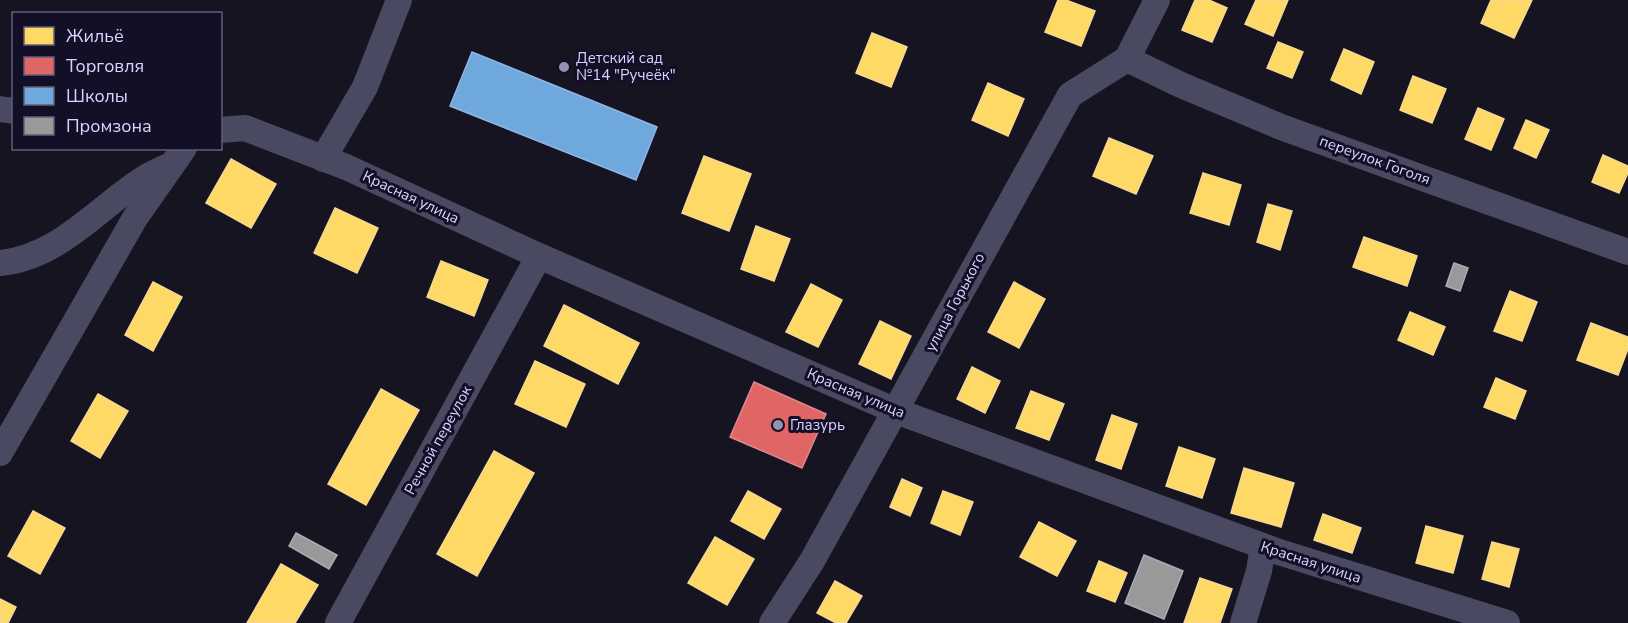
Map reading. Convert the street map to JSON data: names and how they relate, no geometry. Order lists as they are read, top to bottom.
{
  "streets": {
    "street": [
      "переулок Гоголя",
      "Красная улица",
      "улица Горького",
      "Речной переулок"
    ]
  },
  "crossings": [
    ["переулок Гоголя", "улица Горького"],
    ["Красная улица", "улица Горького"],
    ["Красная улица", "Речной переулок"]
  ],
  "places": ["Детский сад №14 \"Ручеёк\"", "Глазурь"],
  "legend": [
    "Жильё",
    "Торговля",
    "Школы",
    "Промзона"
  ]
}
